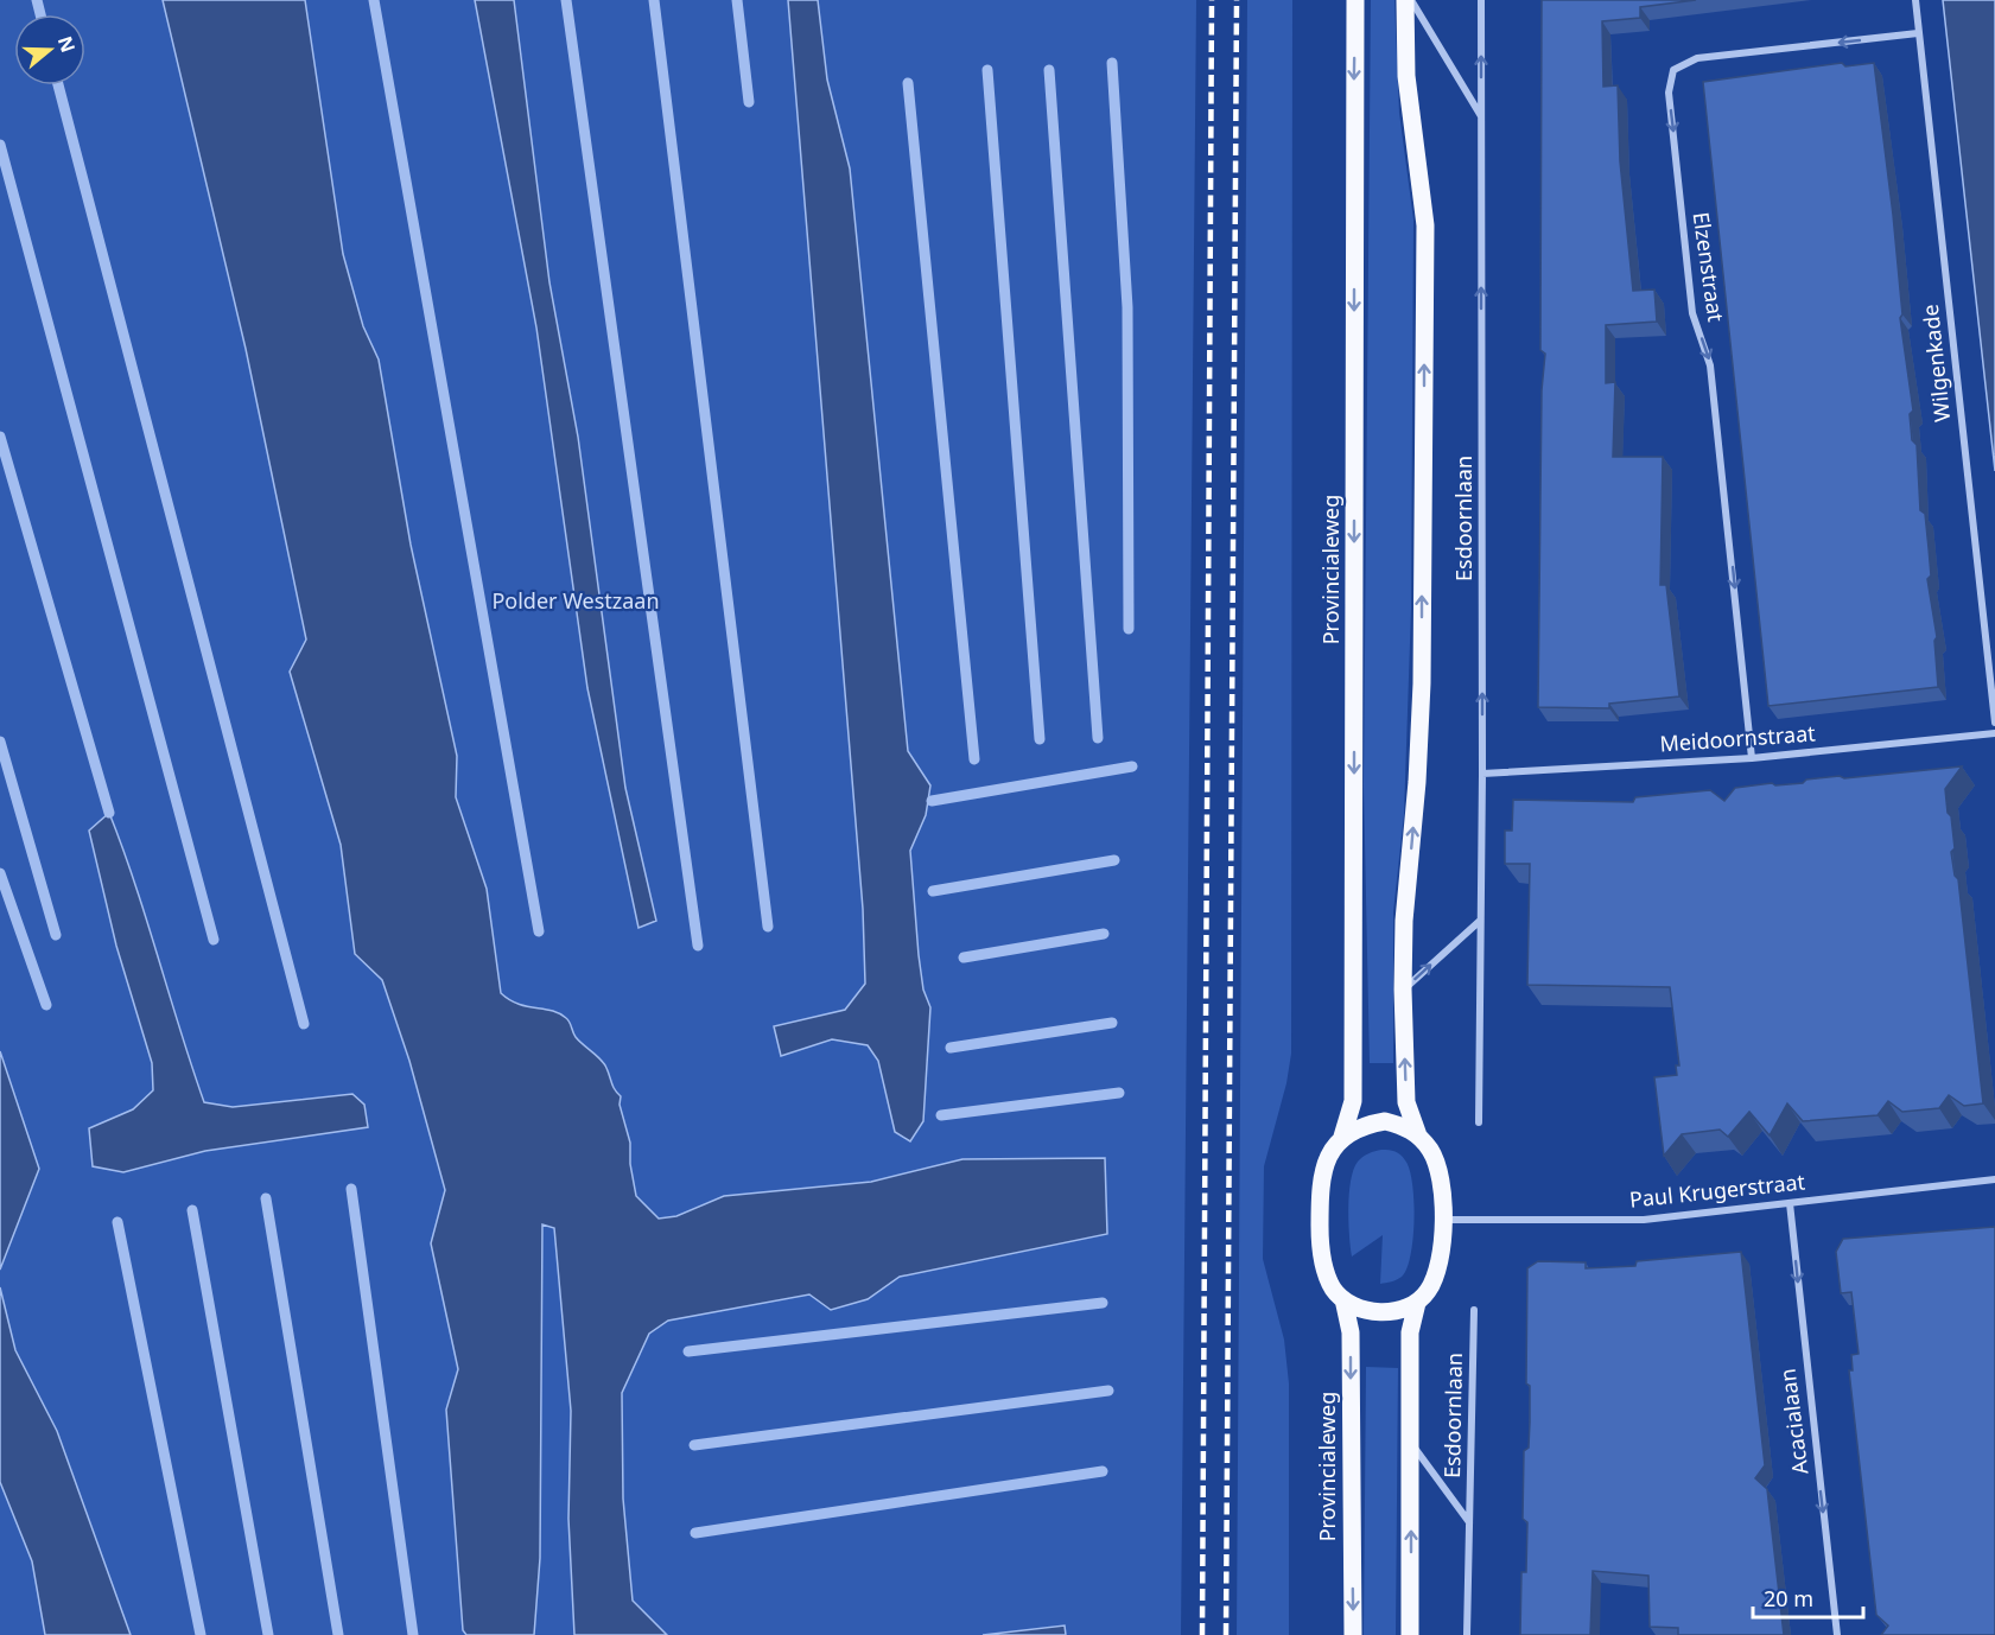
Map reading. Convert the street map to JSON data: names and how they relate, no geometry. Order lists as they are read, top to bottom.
{
  "streets": {
    "main road": ["Provincialeweg"],
    "street": [
      "Elzenstraat",
      "Wilgenkade",
      "Esdoornlaan",
      "Meidoornstraat",
      "Paul Krugerstraat",
      "Acacialaan"
    ]
  },
  "crossings": [
    ["Elzenstraat", "Wilgenkade"],
    ["Elzenstraat", "Meidoornstraat"],
    ["Esdoornlaan", "Meidoornstraat"],
    ["Provincialeweg", "Paul Krugerstraat"],
    ["Paul Krugerstraat", "Acacialaan"]
  ],
  "one_way": ["Esdoornlaan", "Acacialaan"],
  "parks": ["Polder Westzaan"],
  "scale_bar": "20 m",
  "north": "right"
}
